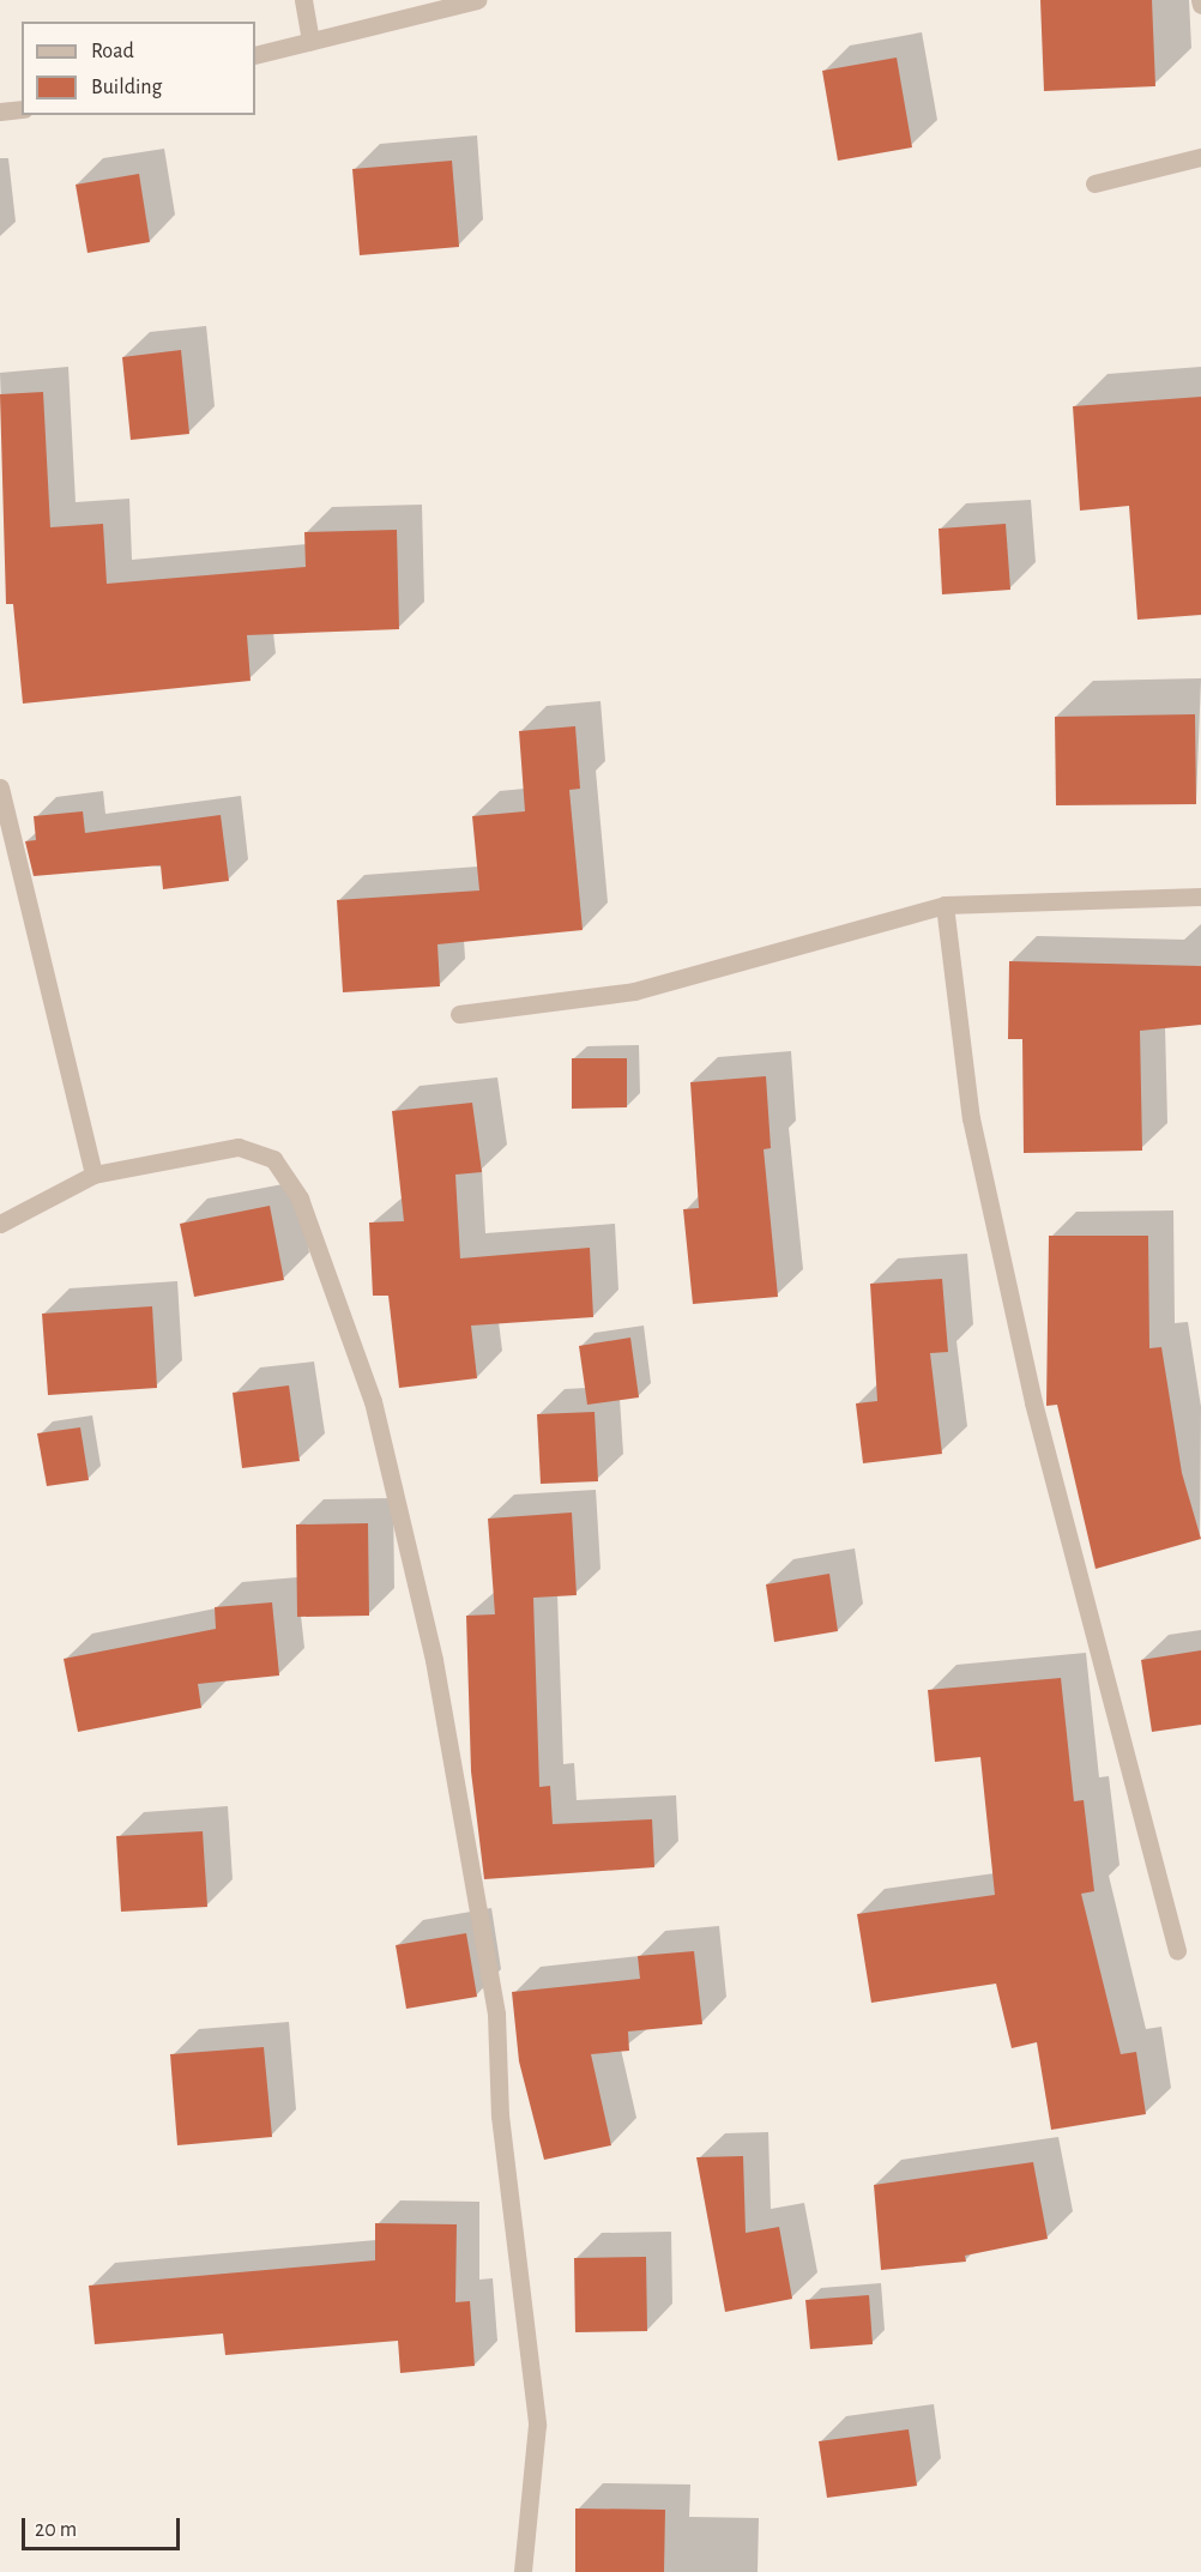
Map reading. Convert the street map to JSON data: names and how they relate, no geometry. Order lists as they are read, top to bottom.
{
  "legend": ["Road", "Building"],
  "scale_bar": "20 m"
}
